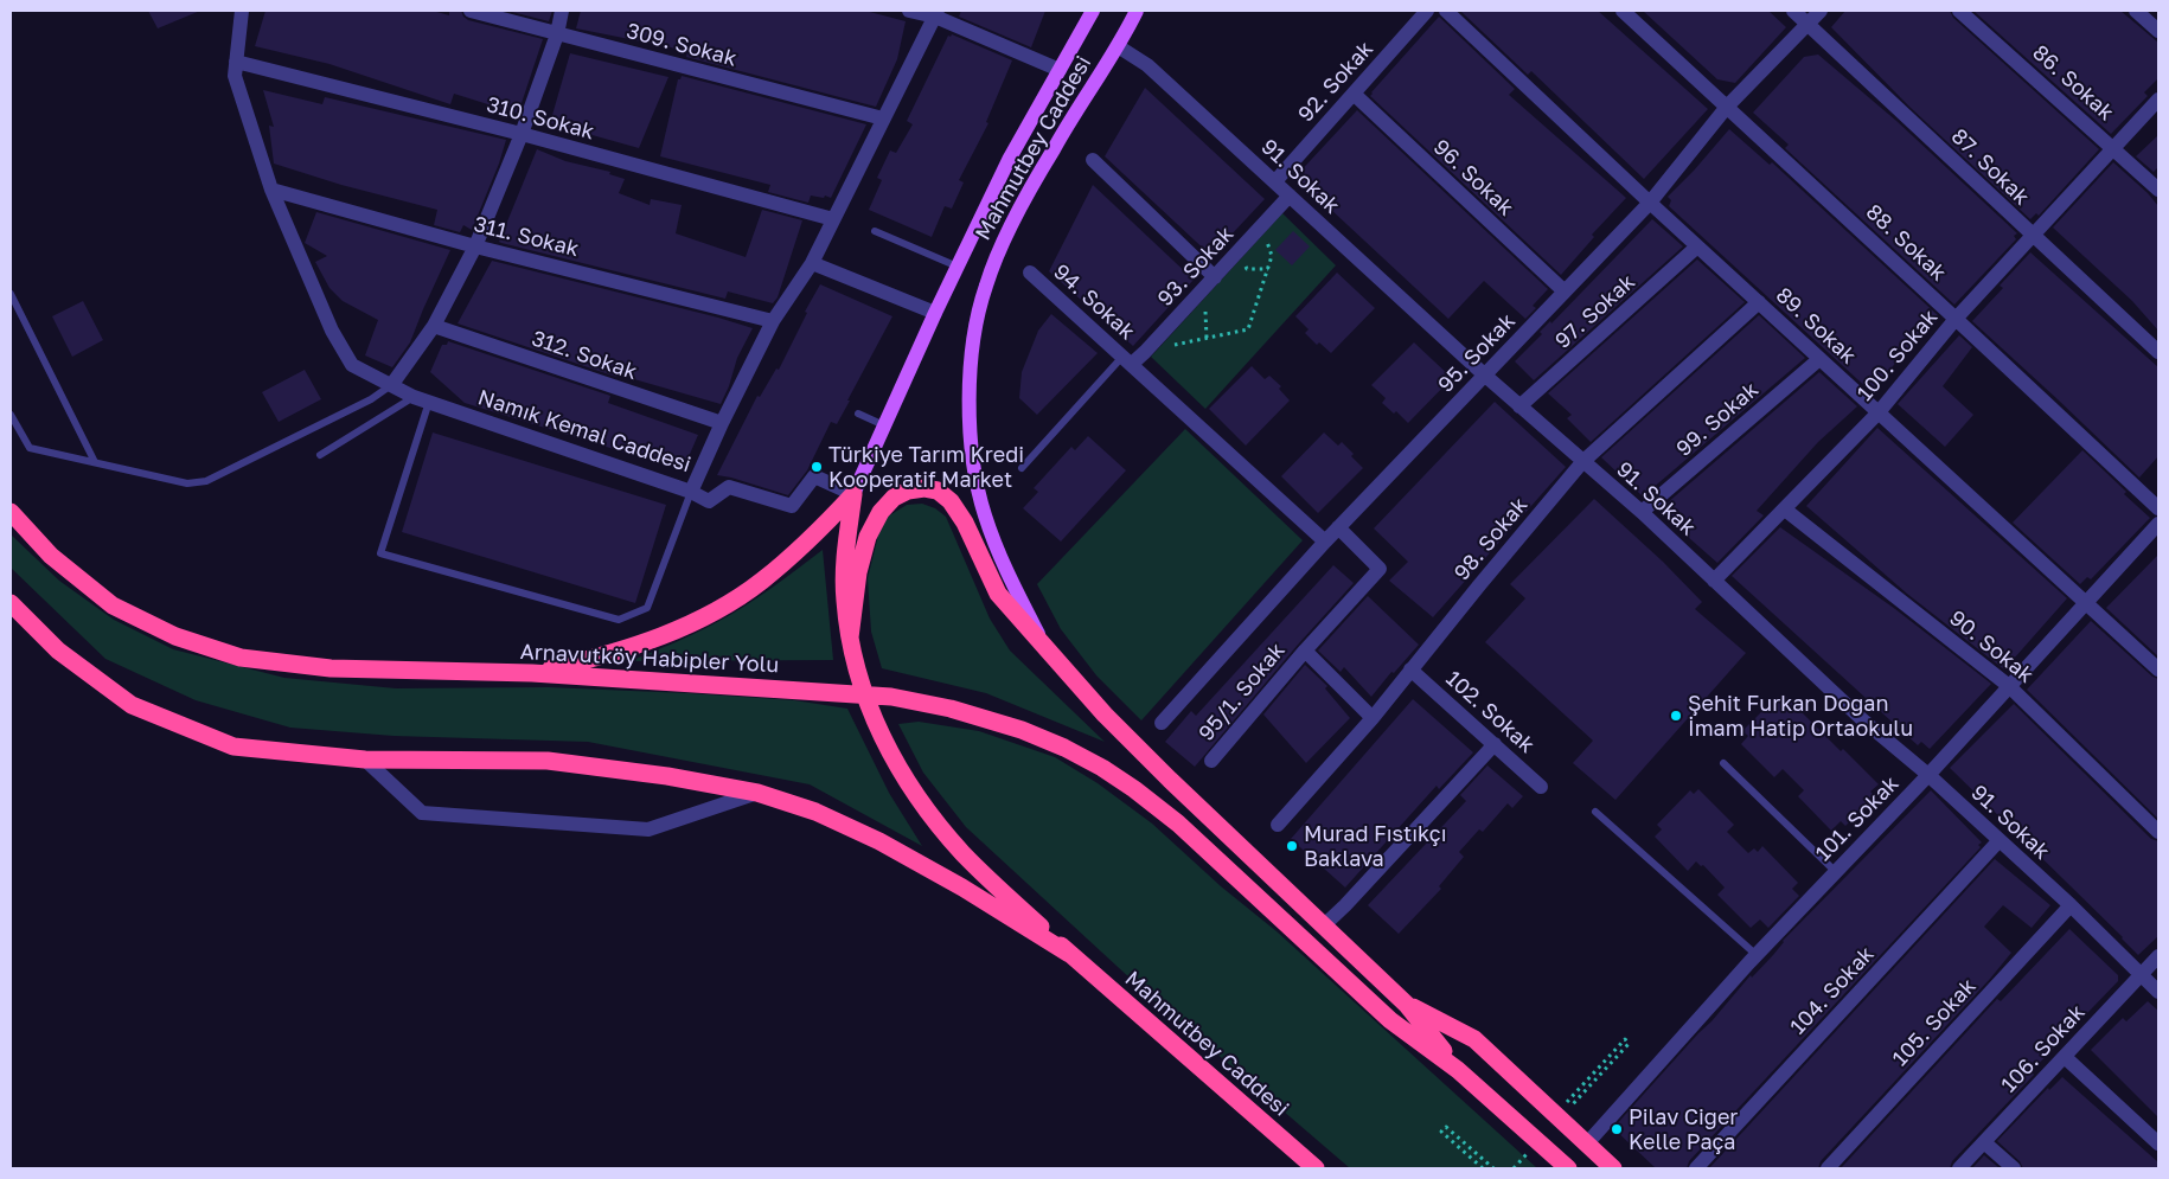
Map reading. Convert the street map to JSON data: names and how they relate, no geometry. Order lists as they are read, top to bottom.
{
  "streets": {
    "highway": ["Mahmutbey Caddesi", "Arnavutköy Habipler Yolu"],
    "street": [
      "309. Sokak",
      "92. Sokak",
      "86. Sokak",
      "310. Sokak",
      "87. Sokak",
      "91. Sokak",
      "96. Sokak",
      "311. Sokak",
      "88. Sokak",
      "93. Sokak",
      "94. Sokak",
      "97. Sokak",
      "89. Sokak",
      "95. Sokak",
      "312. Sokak",
      "100. Sokak",
      "99. Sokak",
      "Namık Kemal Caddesi",
      "98. Sokak",
      "90. Sokak",
      "95/1. Sokak",
      "102. Sokak",
      "101. Sokak",
      "104. Sokak",
      "105. Sokak",
      "106. Sokak"
    ]
  },
  "crossings": [
    ["309. Sokak", "Namık Kemal Caddesi"],
    ["92. Sokak", "91. Sokak"],
    ["92. Sokak", "96. Sokak"],
    ["86. Sokak", "100. Sokak"],
    ["310. Sokak", "Namık Kemal Caddesi"],
    ["Mahmutbey Caddesi", "91. Sokak"],
    ["87. Sokak", "95. Sokak"],
    ["87. Sokak", "100. Sokak"],
    ["91. Sokak", "93. Sokak"],
    ["91. Sokak", "97. Sokak"],
    ["91. Sokak", "95. Sokak"],
    ["91. Sokak", "100. Sokak"],
    ["91. Sokak", "99. Sokak"],
    ["91. Sokak", "98. Sokak"],
    ["91. Sokak", "101. Sokak"],
    ["91. Sokak", "104. Sokak"],
    ["91. Sokak", "105. Sokak"],
    ["91. Sokak", "106. Sokak"],
    ["96. Sokak", "95. Sokak"],
    ["311. Sokak", "Namık Kemal Caddesi"],
    ["88. Sokak", "95. Sokak"],
    ["88. Sokak", "100. Sokak"],
    ["93. Sokak", "94. Sokak"],
    ["94. Sokak", "95. Sokak"],
    ["97. Sokak", "89. Sokak"],
    ["89. Sokak", "95. Sokak"],
    ["89. Sokak", "100. Sokak"],
    ["89. Sokak", "99. Sokak"],
    ["89. Sokak", "98. Sokak"],
    ["89. Sokak", "101. Sokak"],
    ["95. Sokak", "95/1. Sokak"],
    ["312. Sokak", "Namık Kemal Caddesi"],
    ["100. Sokak", "90. Sokak"],
    ["98. Sokak", "95/1. Sokak"],
    ["98. Sokak", "102. Sokak"],
    ["90. Sokak", "101. Sokak"]
  ],
  "places": [
    "Türkiye Tarım Kredi Kooperatif Market",
    "Şehit Furkan Doğan İmam Hatip Ortaokulu",
    "Murad Fıstıkçı Baklava",
    "Pilav Ciğer Kelle Paça"
  ]
}
